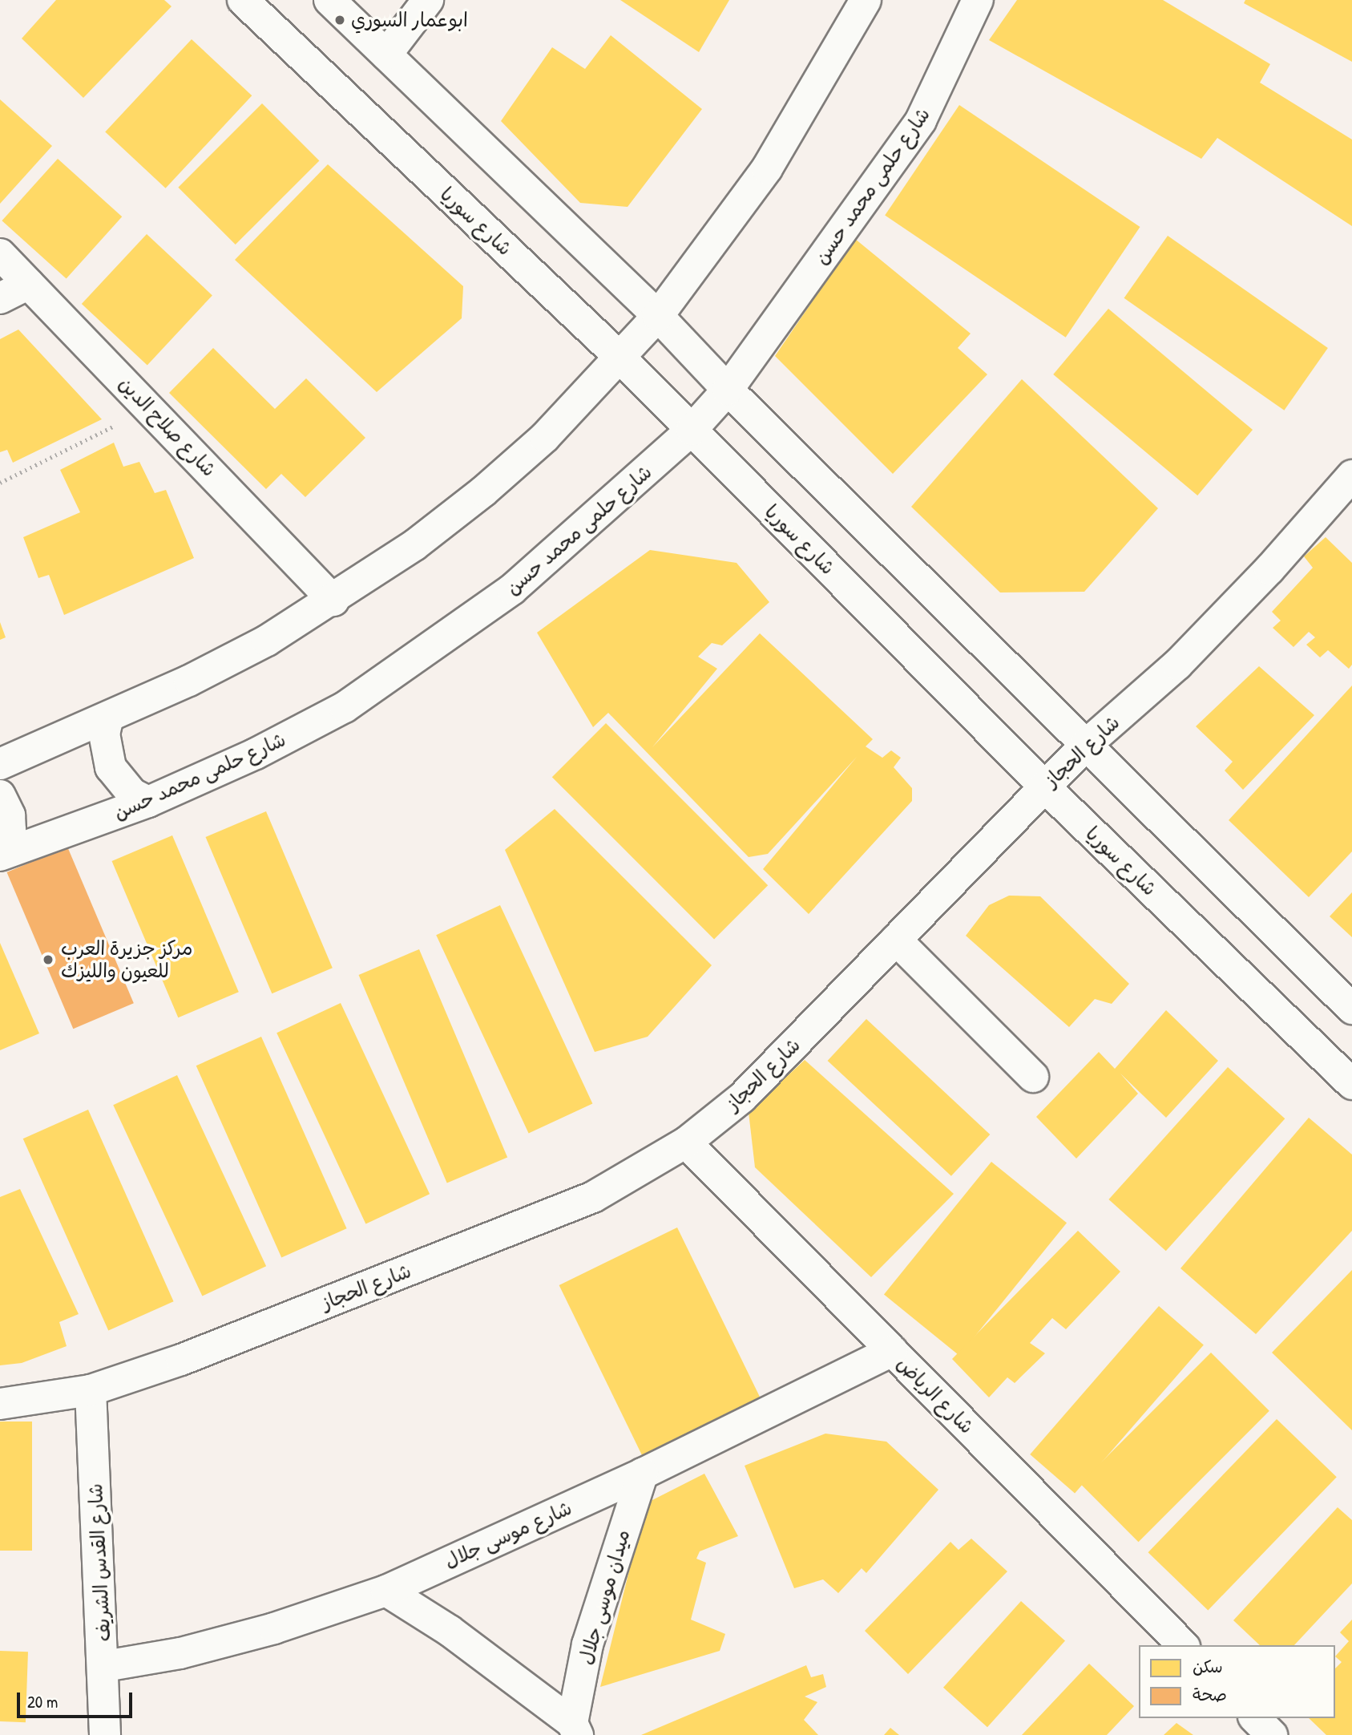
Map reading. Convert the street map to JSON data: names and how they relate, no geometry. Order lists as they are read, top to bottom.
{
  "streets": {
    "street": [
      "شارع حلمى محمد حسن",
      "شارع سوريا",
      "شارع صلاح الدين",
      "شارع الحجاز",
      "شارع الرياض",
      "شارع موسى جلال",
      "شارع القدس الشريف",
      "ميدان موسى جلال"
    ]
  },
  "crossings": [
    ["شارع حلمى محمد حسن", "شارع سوريا"],
    ["شارع سوريا", "شارع الحجاز"],
    ["شارع الحجاز", "شارع الرياض"],
    ["شارع الحجاز", "شارع القدس الشريف"],
    ["شارع الرياض", "شارع موسى جلال"],
    ["شارع موسى جلال", "شارع القدس الشريف"],
    ["شارع موسى جلال", "ميدان موسى جلال"]
  ],
  "places": ["ابوعمار السوري", "مركز جزيرة العرب للعيون والليزك"],
  "legend": ["سكن", "صحة"],
  "scale_bar": "20 m"
}
